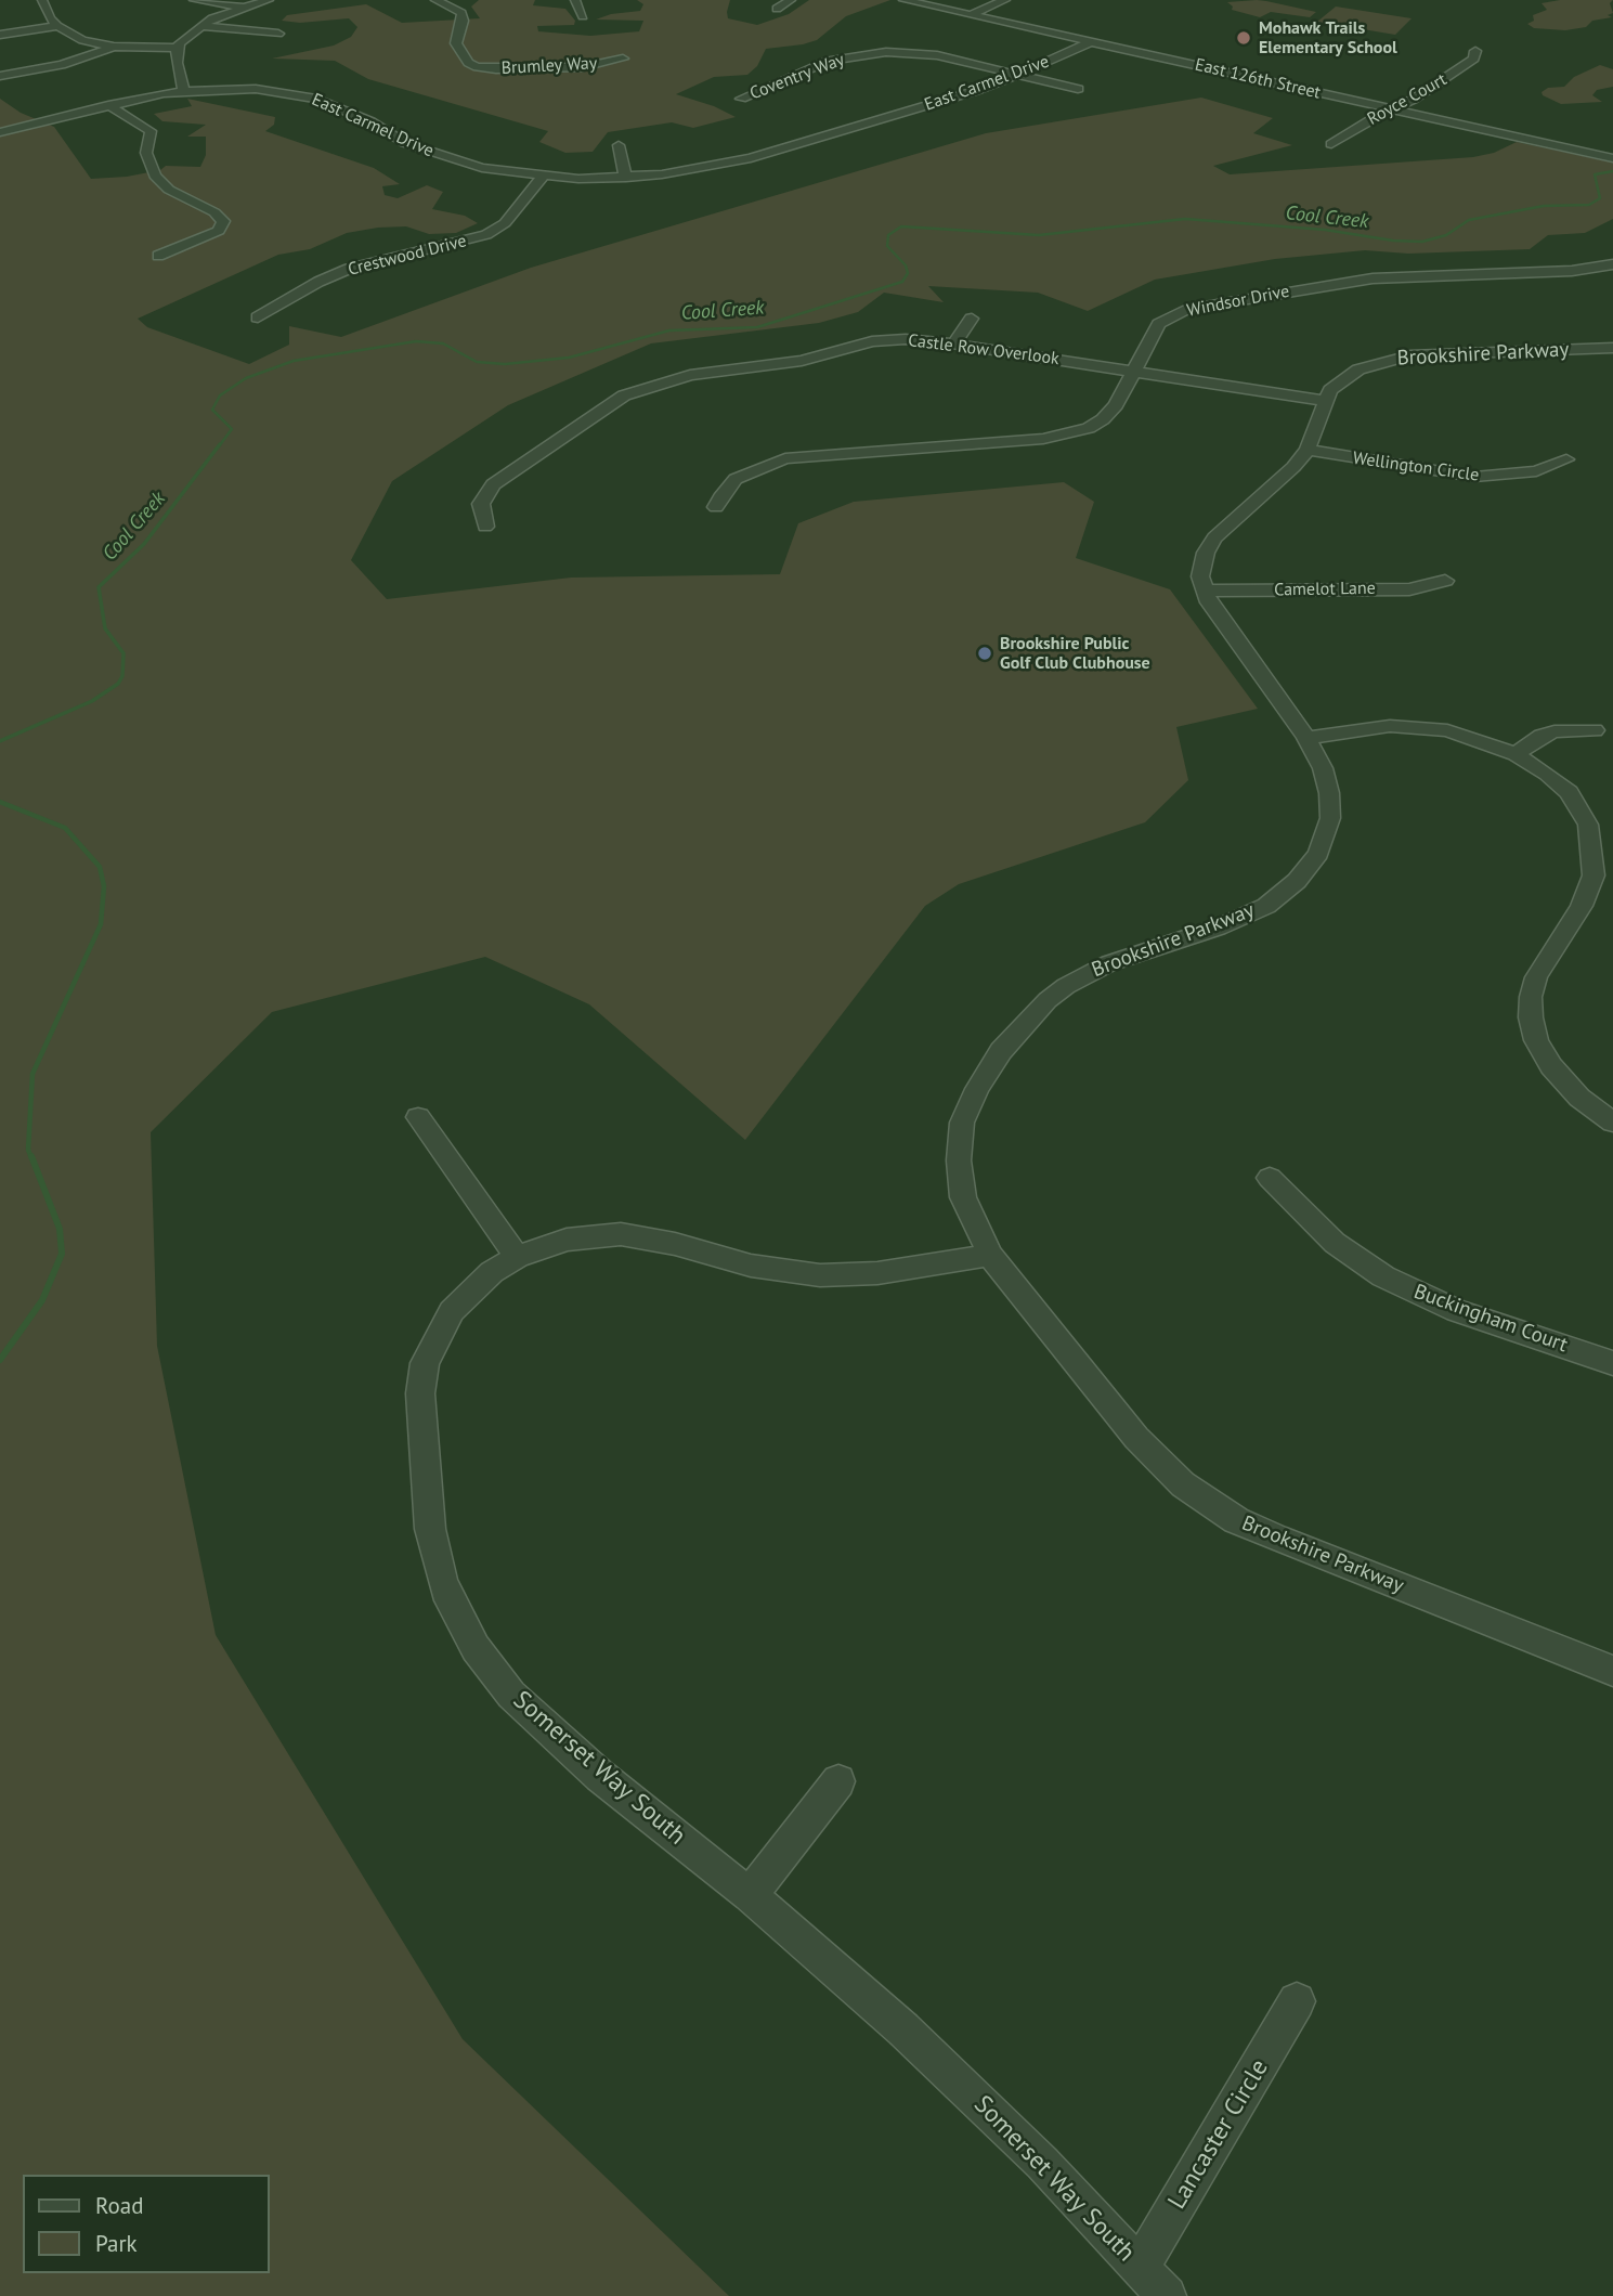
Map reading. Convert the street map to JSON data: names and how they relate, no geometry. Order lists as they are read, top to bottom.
{
  "streets": {
    "street": [
      "Brumley Way",
      "Coventry Way",
      "East 126th Street",
      "East Carmel Drive",
      "Royce Court",
      "Crestwood Drive",
      "Windsor Drive",
      "Castle Row Overlook",
      "Brookshire Parkway",
      "Wellington Circle",
      "Camelot Lane",
      "Buckingham Court",
      "Somerset Way South",
      "Lancaster Circle"
    ]
  },
  "crossings": [
    ["Coventry Way", "East Carmel Drive"],
    ["East 126th Street", "East Carmel Drive"],
    ["East 126th Street", "Royce Court"],
    ["East Carmel Drive", "Crestwood Drive"],
    ["Windsor Drive", "Castle Row Overlook"],
    ["Castle Row Overlook", "Brookshire Parkway"],
    ["Brookshire Parkway", "Wellington Circle"],
    ["Brookshire Parkway", "Camelot Lane"],
    ["Brookshire Parkway", "Somerset Way South"],
    ["Somerset Way South", "Lancaster Circle"]
  ],
  "water": ["Cool Creek"],
  "places": ["Mohawk Trails Elementary School", "Brookshire Public Golf Club Clubhouse"],
  "legend": ["Road", "Park"]
}
